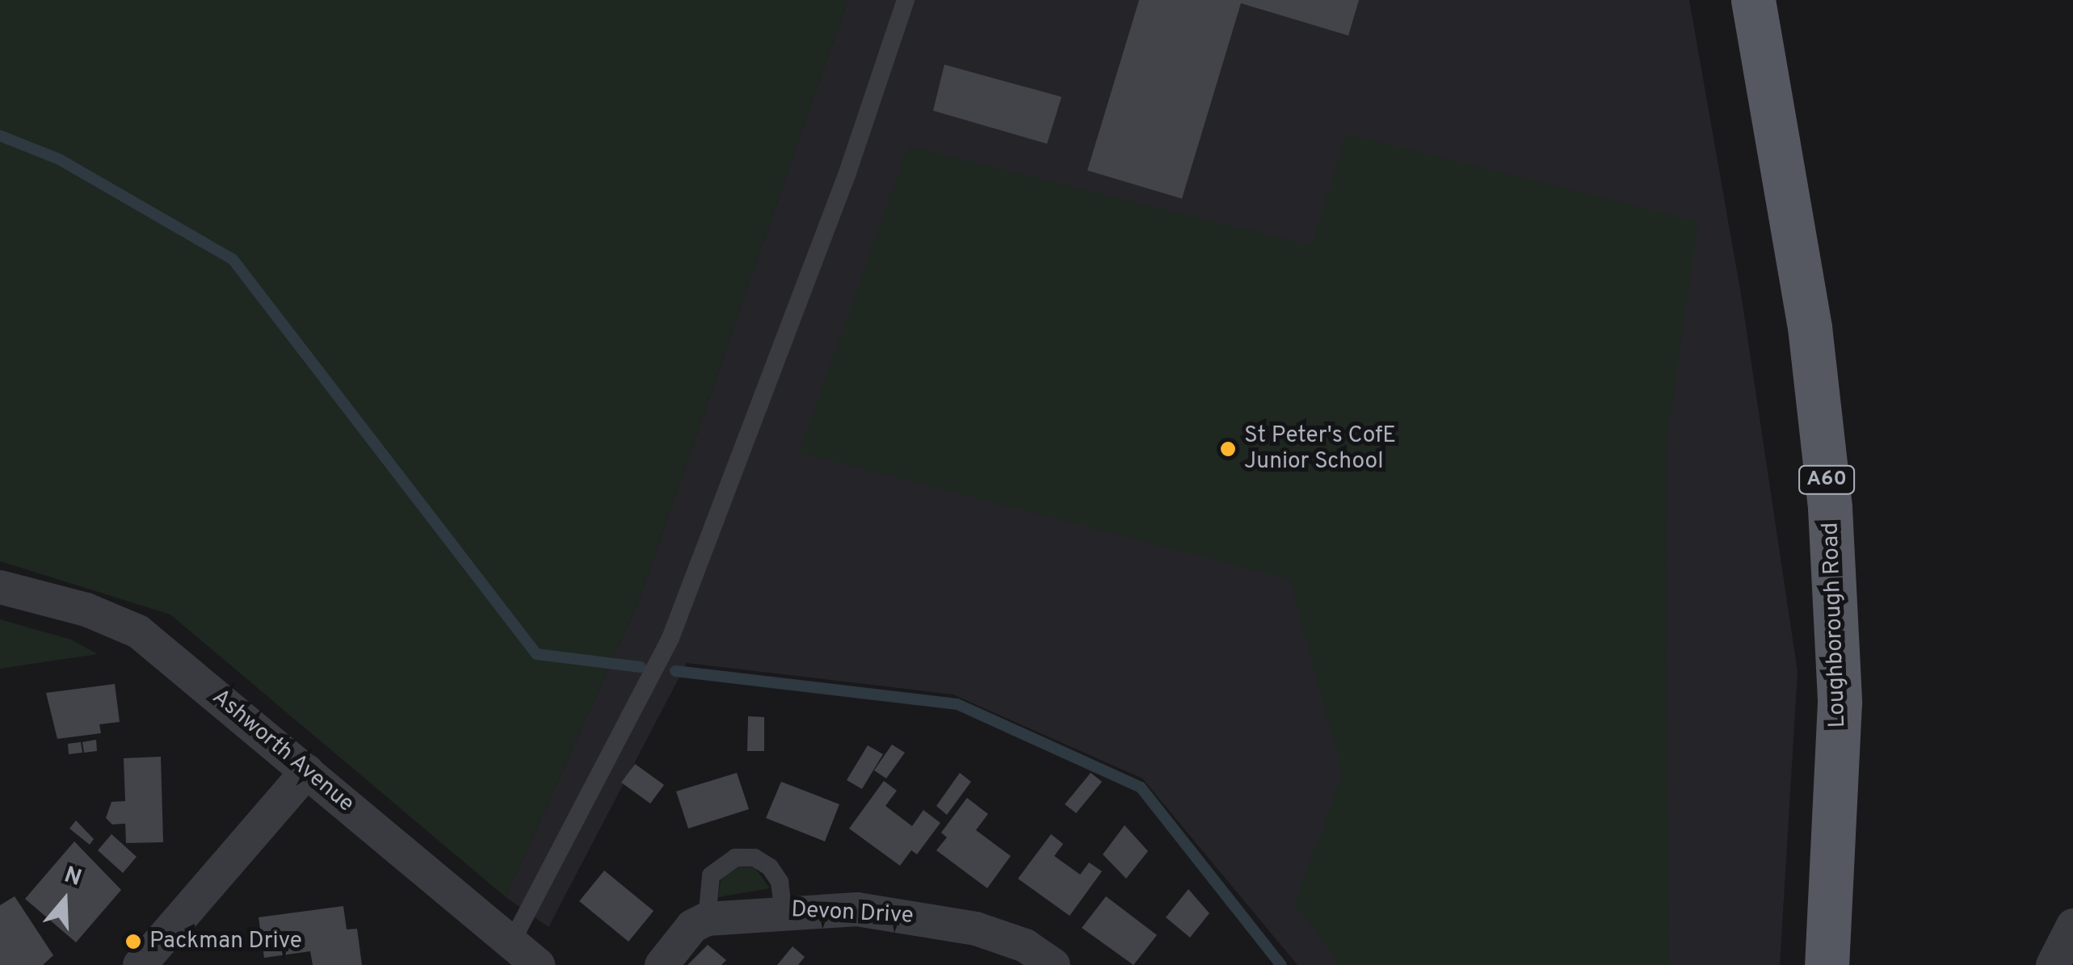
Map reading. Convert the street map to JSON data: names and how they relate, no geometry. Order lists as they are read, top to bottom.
{
  "streets": {
    "main road": ["A60", "Loughborough Road"],
    "street": ["Ashworth Avenue", "Devon Drive"]
  },
  "places": ["St Peter's CofE Junior School", "Packman Drive"],
  "north": "top"
}
